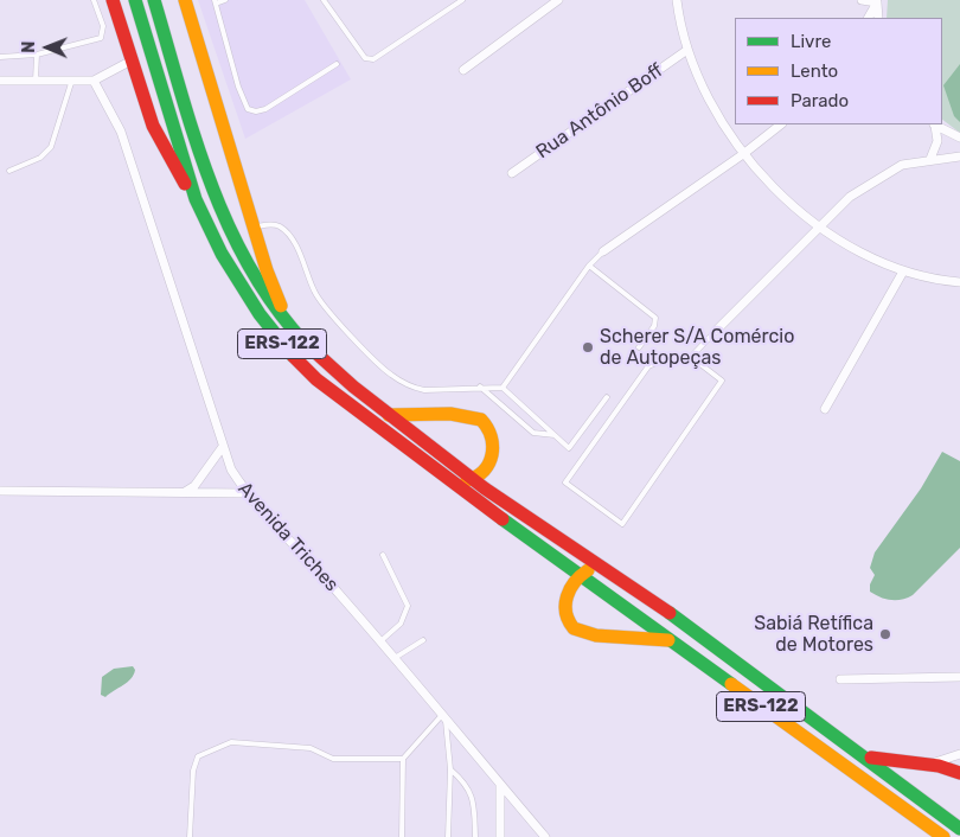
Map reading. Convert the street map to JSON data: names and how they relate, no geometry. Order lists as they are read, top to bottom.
{
  "streets": {
    "highway": ["ERS-122"],
    "street": ["Rua Antônio Boff", "Avenida Triches"]
  },
  "places": ["Scherer S/A Comércio de Autopeças", "Sabiá Retífica de Motores"],
  "legend": ["Livre", "Lento", "Parado"],
  "north": "left"
}
